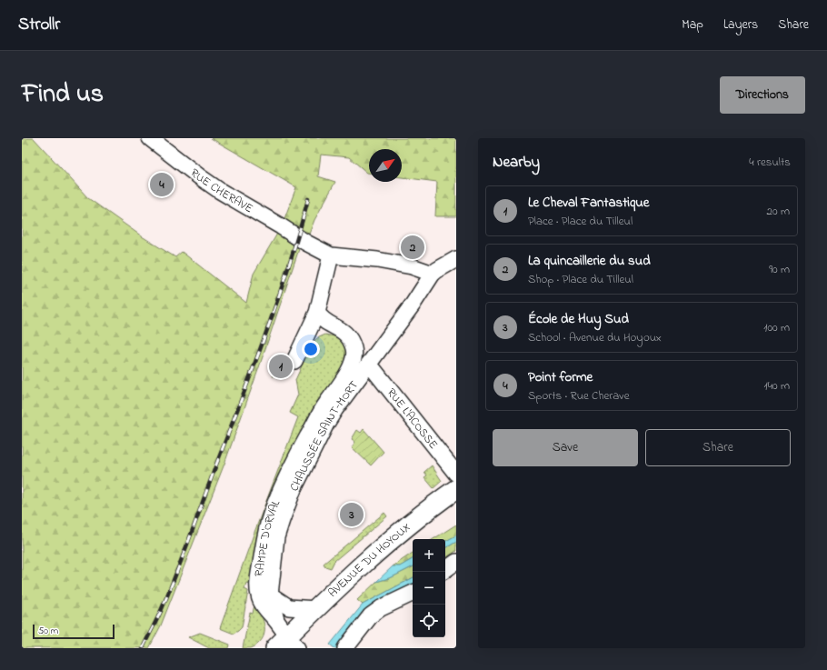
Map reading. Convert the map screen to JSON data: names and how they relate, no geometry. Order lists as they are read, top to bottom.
{
  "streets": {
    "main road": ["AVENUE DU HOYOUX"],
    "street": [
      "RUE CHERAVE",
      "RUE L'ACOSSE",
      "CHAUSSÉE SAINT-MORT",
      "RAMPE D'ORVAL"
    ]
  },
  "crossings": [
    ["RUE L'ACOSSE", "CHAUSSÉE SAINT-MORT"],
    ["CHAUSSÉE SAINT-MORT", "RAMPE D'ORVAL"]
  ],
  "scale_bar": "50 m",
  "north": "top right",
  "page": {
    "header": "Strollr",
    "nav": ["Map", "Layers", "Share"],
    "title": "Find us",
    "buttons": [
      "Directions",
      ["Save", "Share"]
    ],
    "heading": ["Nearby", "4 results"],
    "pins": [
      "4",
      "2",
      "1",
      "3"
    ],
    "list": [
      {
        "mark": "1",
        "name": "Le Cheval Fantastique",
        "note": "Place · Place du Tilleul",
        "value": "20 m"
      },
      {
        "mark": "2",
        "name": "La quincaillerie du sud",
        "note": "Shop · Place du Tilleul",
        "value": "90 m"
      },
      {
        "mark": "3",
        "name": "École de Huy Sud",
        "note": "School · Avenue du Hoyoux",
        "value": "100 m"
      },
      {
        "mark": "4",
        "name": "Point forme",
        "note": "Sports · Rue Cherave",
        "value": "140 m"
      }
    ],
    "map_buttons": ["+", "−"],
    "scale": "50 m"
  }
}
